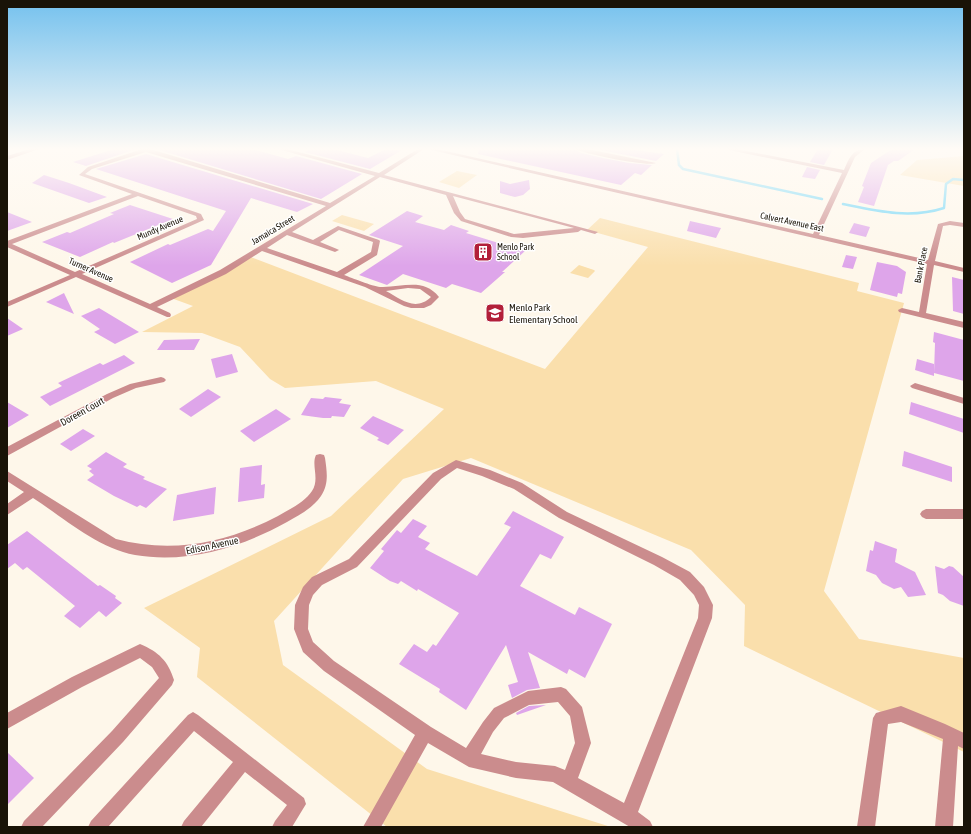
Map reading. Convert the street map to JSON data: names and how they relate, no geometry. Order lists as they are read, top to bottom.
{
  "streets": {
    "street": [
      "Calvert Avenue East",
      "Mundy Avenue",
      "Jamaica Street",
      "Bank Place",
      "Turner Avenue",
      "Doreen Court",
      "Edison Avenue"
    ]
  },
  "crossings": [
    ["Calvert Avenue East", "Bank Place"],
    ["Mundy Avenue", "Turner Avenue"],
    ["Jamaica Street", "Turner Avenue"]
  ],
  "places": {
    "building": ["Menlo Park School"],
    "school or university": ["Menlo Park Elementary School"]
  }
}
